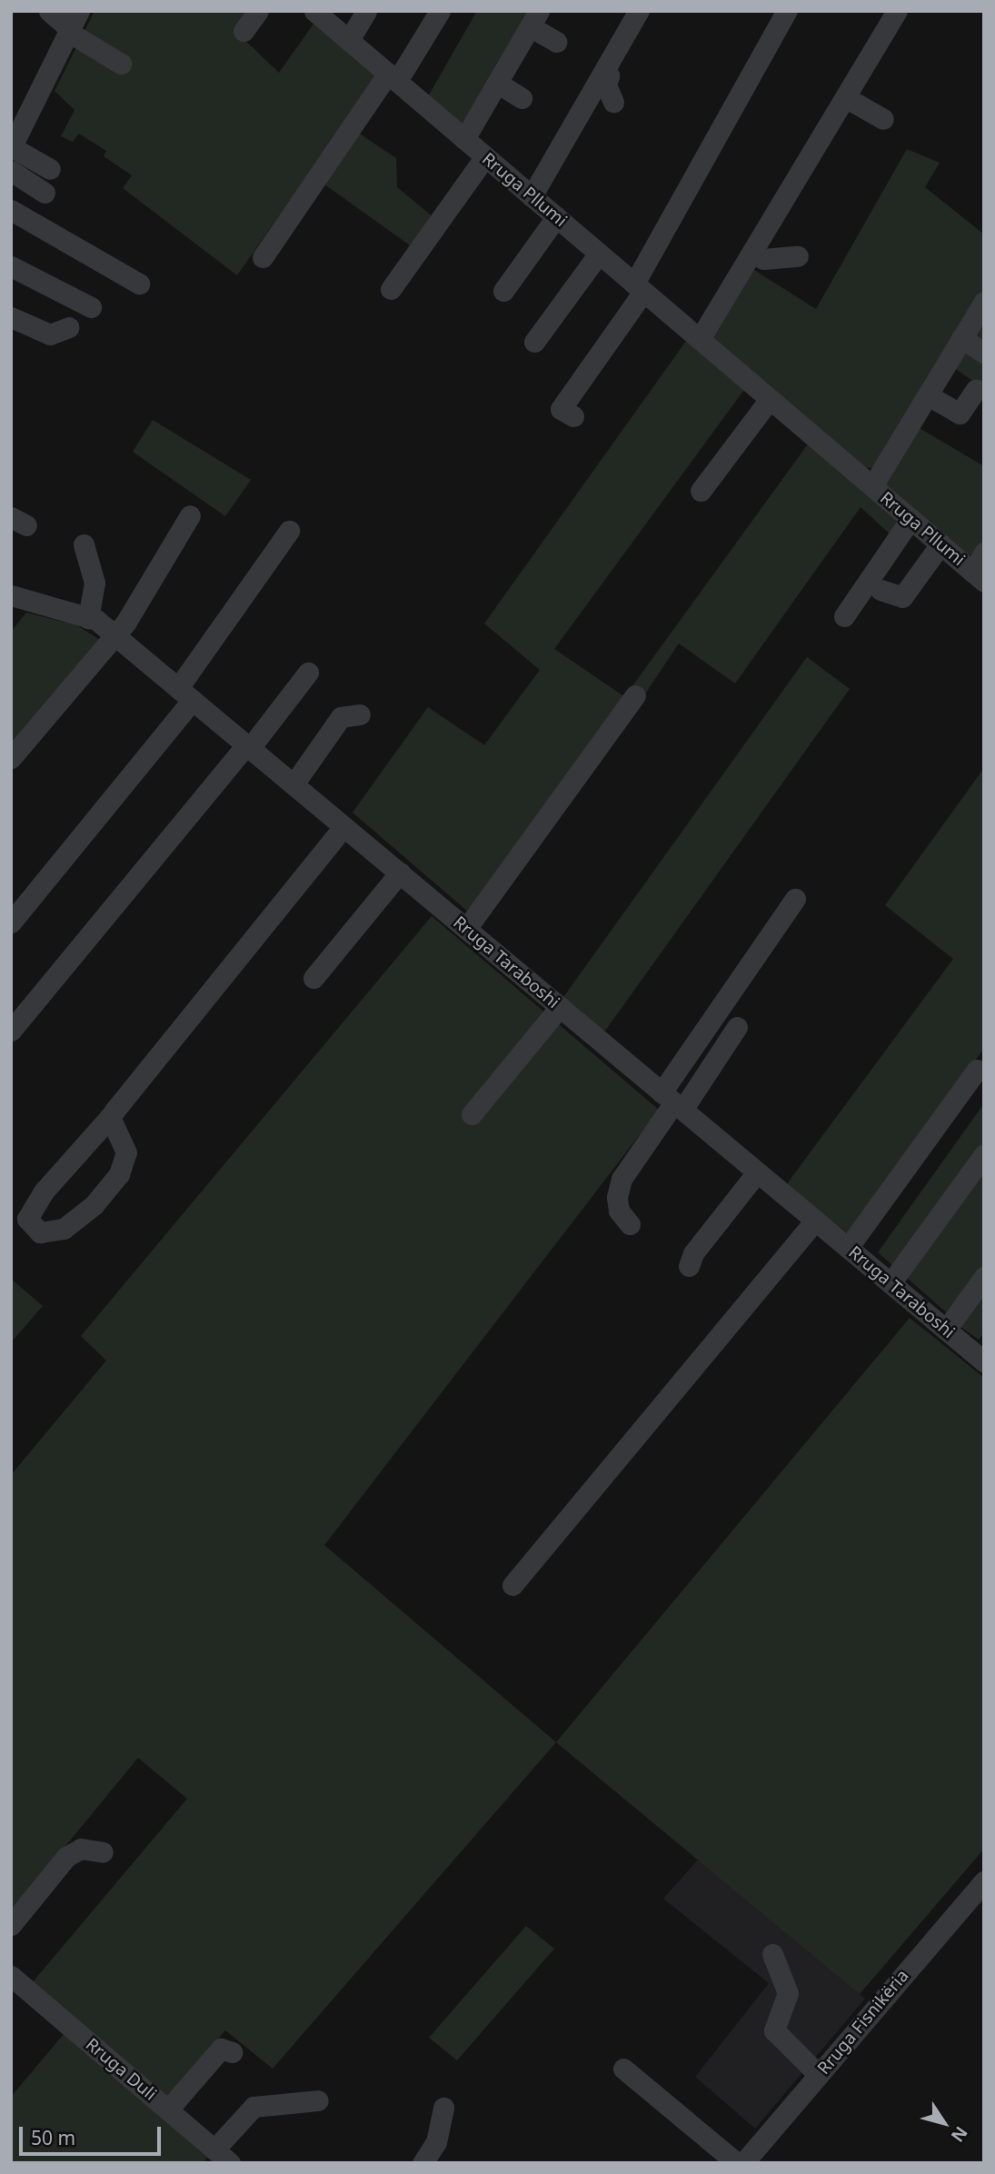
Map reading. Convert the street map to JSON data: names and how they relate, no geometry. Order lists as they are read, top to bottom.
{
  "streets": {
    "street": [
      "Rruga Pllumi",
      "Rruga Taraboshi",
      "Rruga Fisnikëria",
      "Rruga Duli"
    ]
  },
  "scale_bar": "50 m",
  "north": "bottom right"
}
